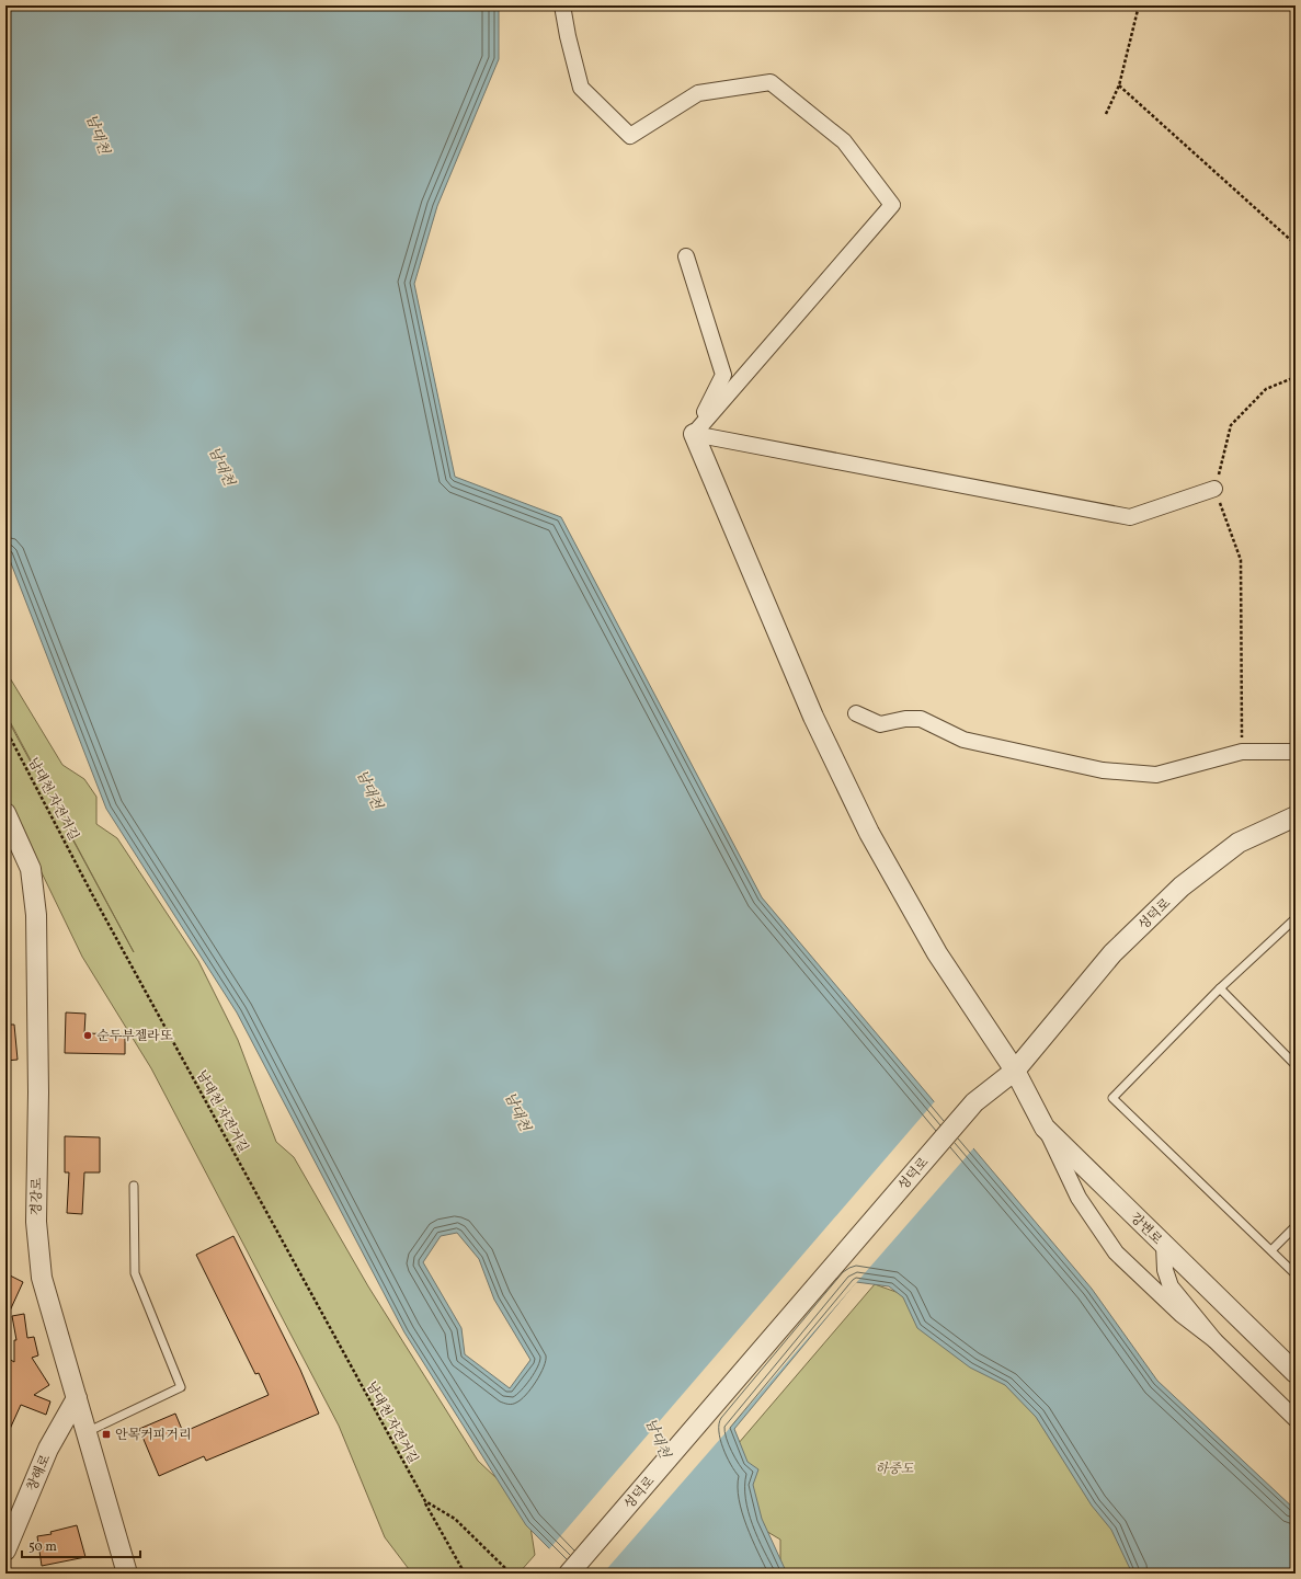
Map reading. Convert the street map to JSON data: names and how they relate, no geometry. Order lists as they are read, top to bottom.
{
  "streets": {
    "street": [
      "성덕로",
      "경강로",
      "강변로",
      "창해로"
    ],
    "path": ["남대천 자전거길"]
  },
  "crossings": [
    ["성덕로", "강변로"],
    ["경강로", "창해로"]
  ],
  "water": ["남대천"],
  "parks": ["하중도"],
  "places": {
    "other": ["순두부젤라또"],
    "transit": ["안목커피거리"]
  },
  "scale_bar": "50 m"
}
